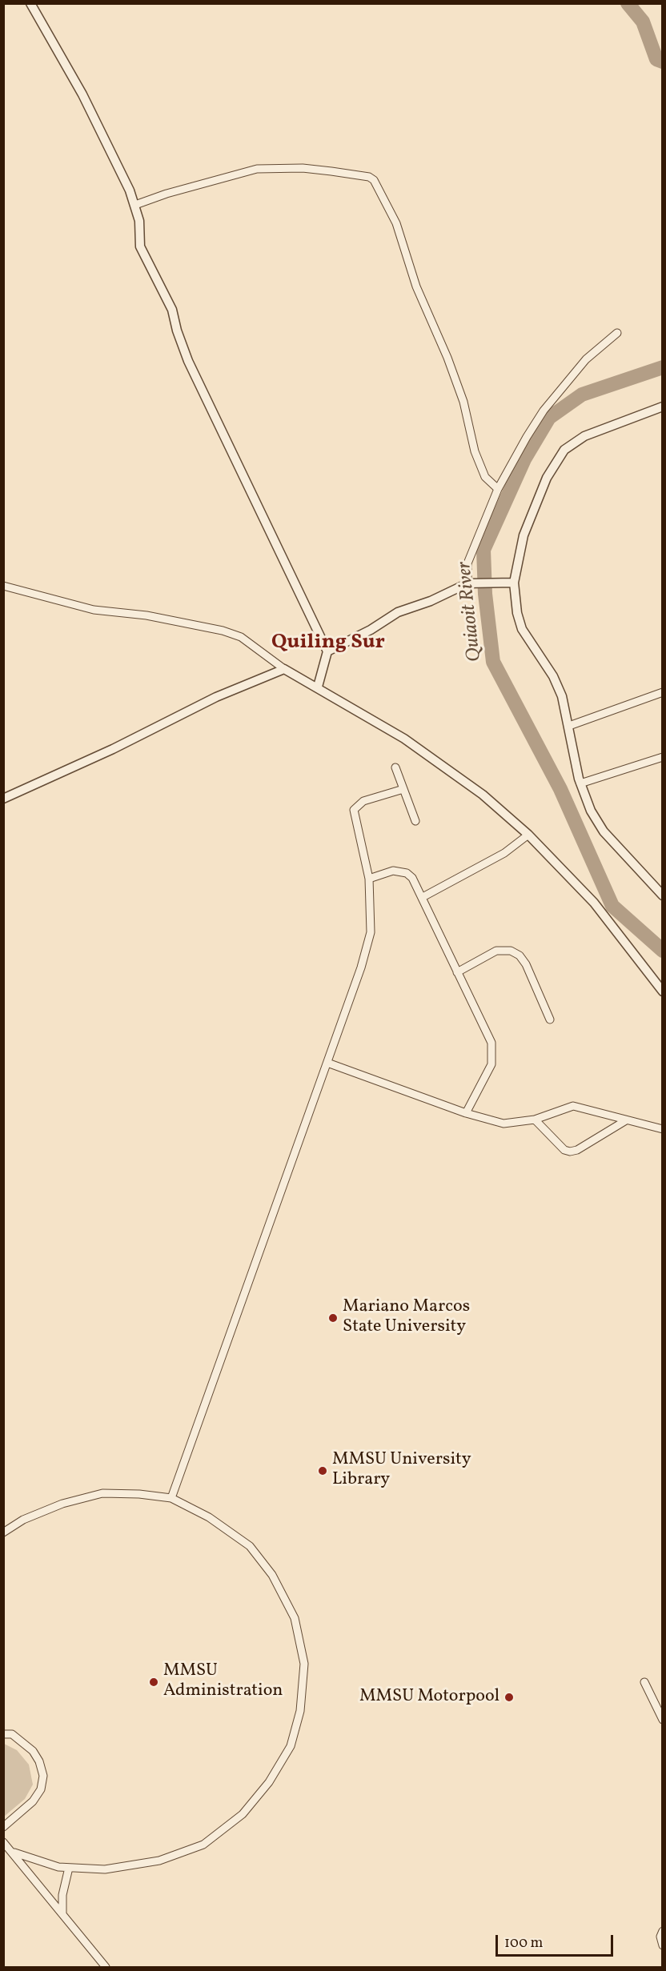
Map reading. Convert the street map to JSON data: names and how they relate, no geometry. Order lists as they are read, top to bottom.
{
  "districts": ["Quiling Sur"],
  "water": ["Quiaoit River"],
  "places": [
    "Mariano Marcos State University",
    "MMSU University Library",
    "MMSU Administration",
    "MMSU Motorpool"
  ],
  "scale_bar": "100 m"
}
